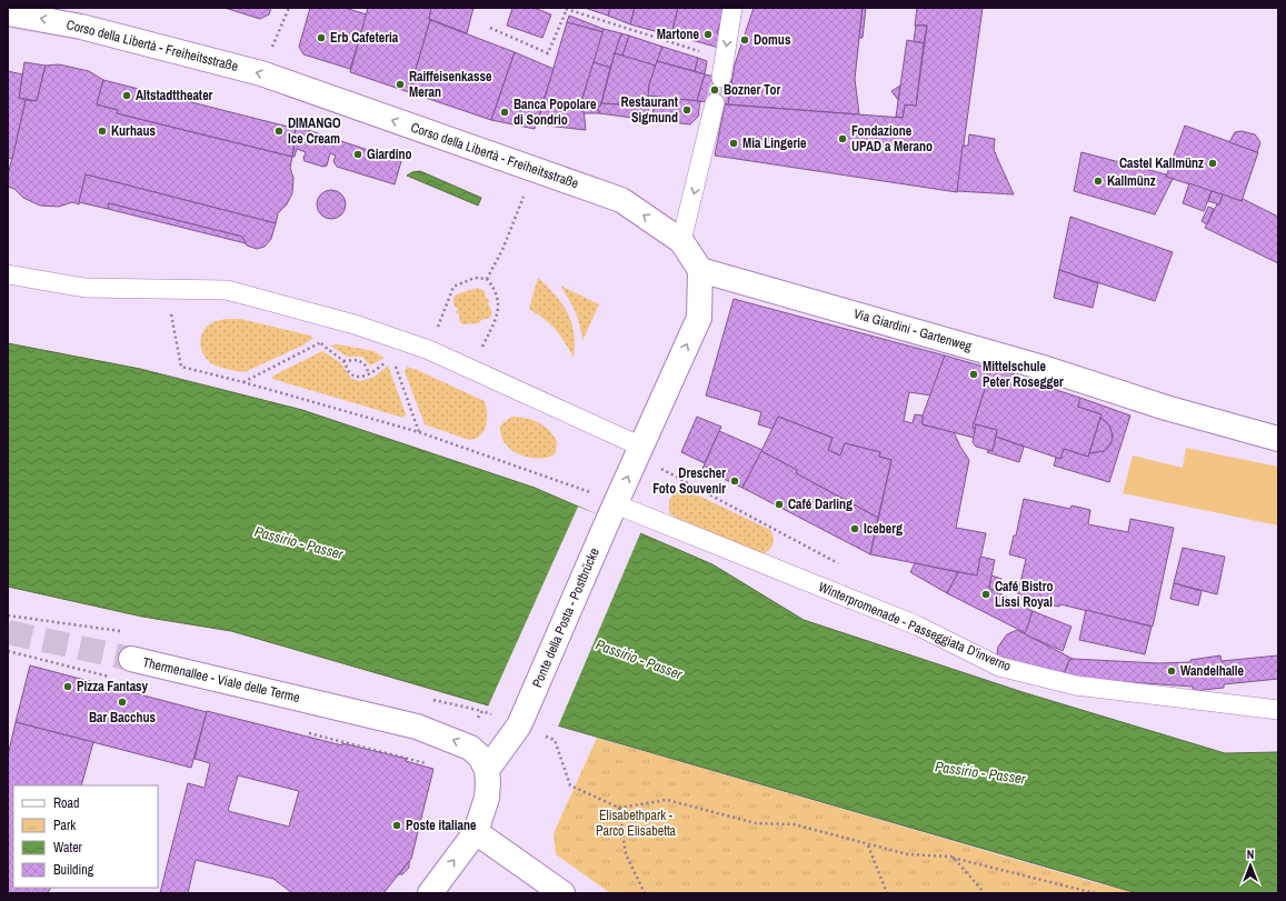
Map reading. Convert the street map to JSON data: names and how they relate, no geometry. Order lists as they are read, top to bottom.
{
  "streets": {
    "street": [
      "Corso della Libertà - Freiheitsstraße",
      "Via Giardini - Gartenweg",
      "Ponte della Posta - Postbrücke",
      "Winterpromenade - Passeggiata D'inverno",
      "Thermenallee - Viale delle Terme"
    ]
  },
  "crossings": [
    ["Corso della Libertà - Freiheitsstraße", "Via Giardini - Gartenweg"],
    ["Ponte della Posta - Postbrücke", "Winterpromenade - Passeggiata D'inverno"],
    ["Ponte della Posta - Postbrücke", "Thermenallee - Viale delle Terme"]
  ],
  "one_way": ["Thermenallee - Viale delle Terme"],
  "water": ["Passirio - Passer"],
  "parks": ["Elisabethpark - Parco Elisabetta"],
  "places": [
    "Martone",
    "Erb Cafeteria",
    "Domus",
    "Raiffeisenkasse Meran",
    "Bozner Tor",
    "Altstadttheater",
    "Restaurant Sigmund",
    "Banca Popolare di Sondrio",
    "Kurhaus",
    "DIMANGO Ice Cream",
    "Fondazione UPAD a Merano",
    "Mia Lingerie",
    "Giardino",
    "Castel Kallmünz",
    "Kallmünz",
    "Mittelschule Peter Rosegger",
    "Drescher Foto Souvenir",
    "Café Darling",
    "Iceberg",
    "Café Bistro Lissi Royal",
    "Wandelhalle",
    "Pizza Fantasy",
    "Bar Bacchus",
    "Poste italiane"
  ],
  "legend": [
    "Road",
    "Park",
    "Water",
    "Building"
  ],
  "north": "top"
}
